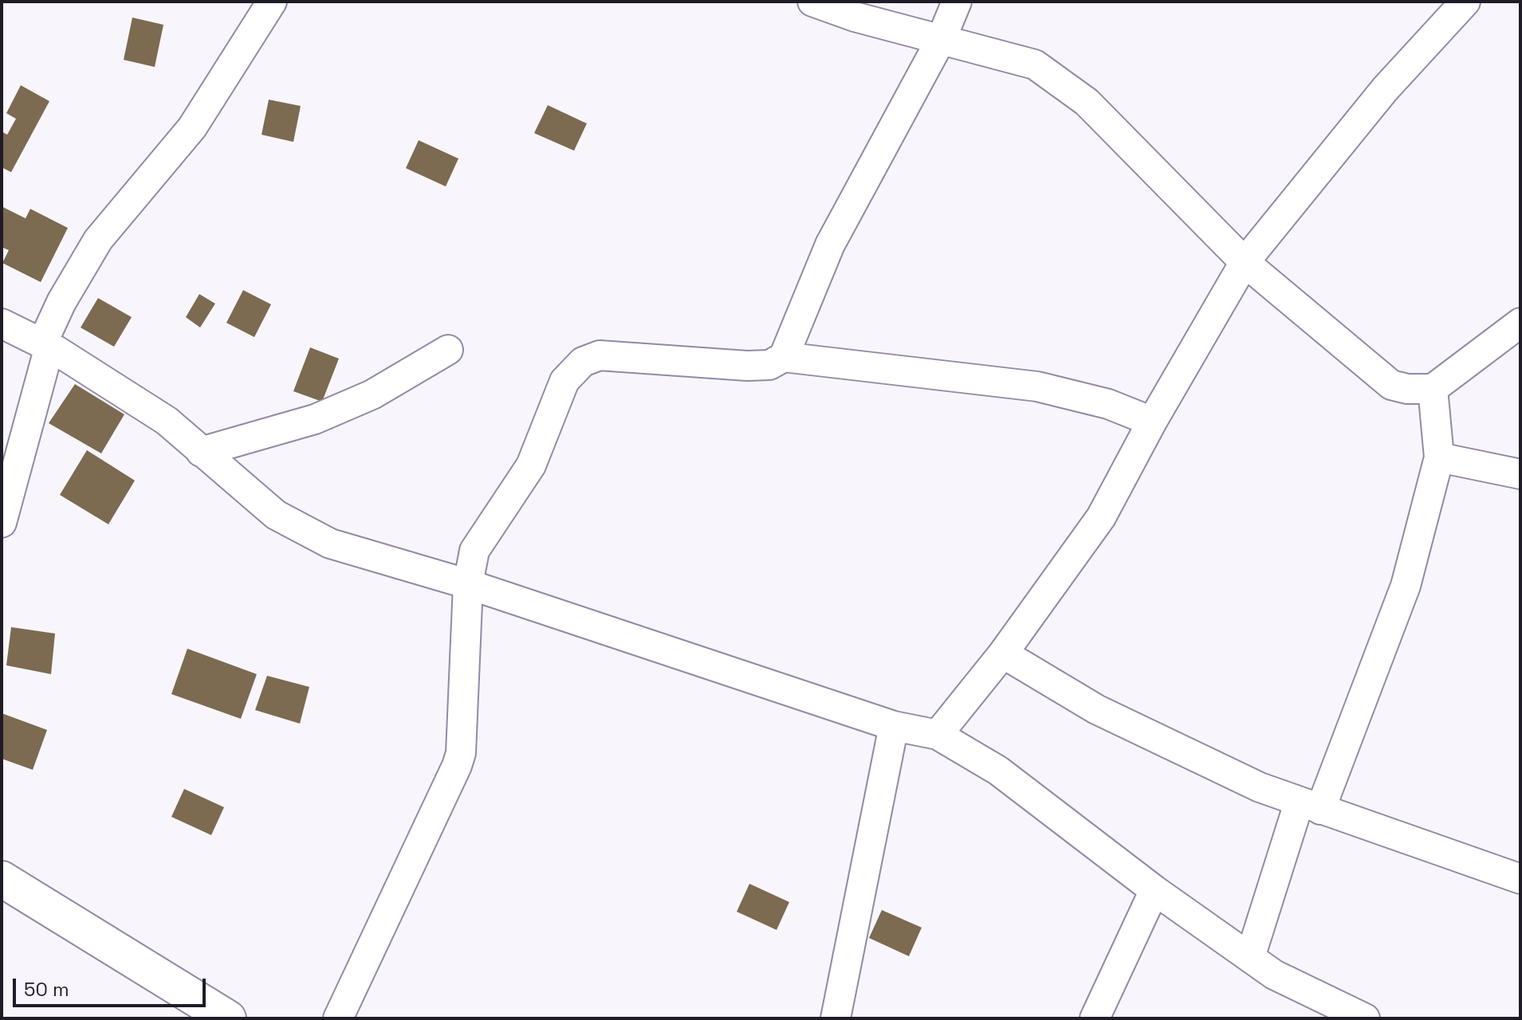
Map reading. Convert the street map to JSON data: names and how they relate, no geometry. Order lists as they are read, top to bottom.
{
  "scale_bar": "50 m"
}
